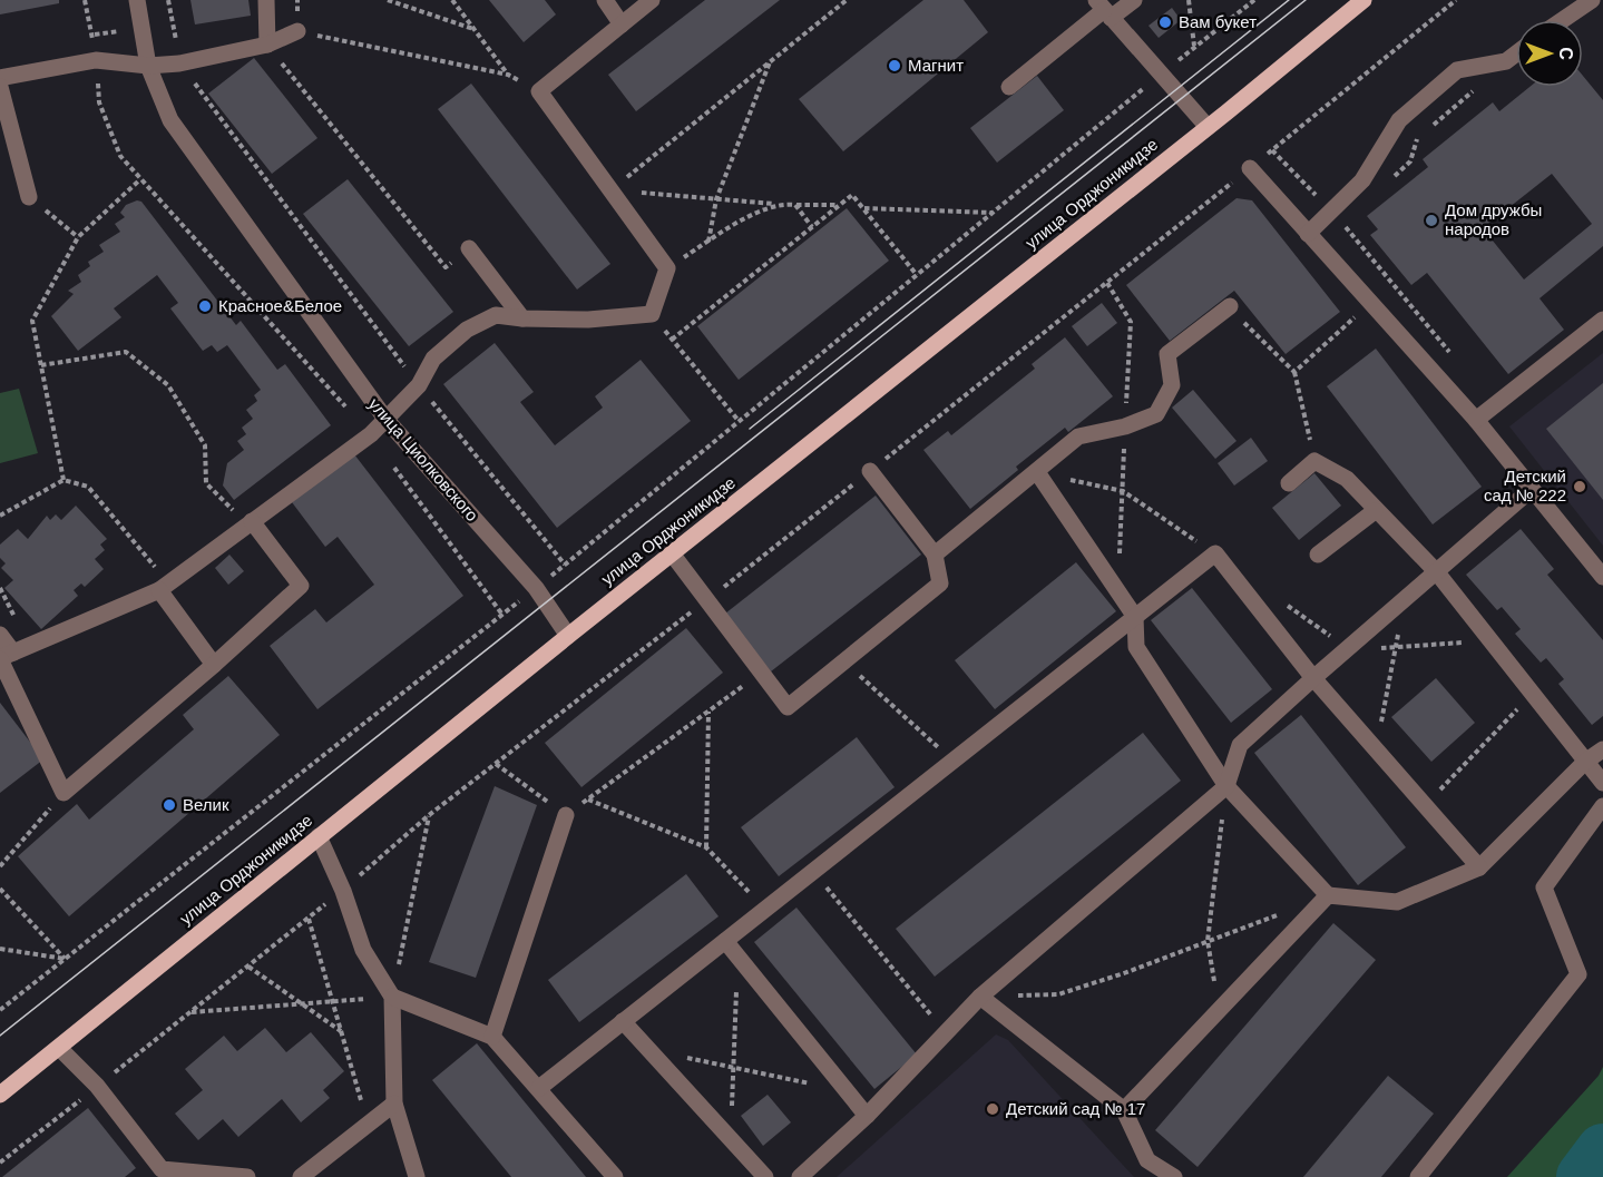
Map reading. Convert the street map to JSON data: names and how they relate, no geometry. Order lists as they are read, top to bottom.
{
  "streets": {
    "main road": ["улица Орджоникидзе"],
    "street": ["улица Циолковского"]
  },
  "crossings": [
    ["улица Орджоникидзе", "улица Циолковского"]
  ],
  "places": [
    "Вам букет",
    "Магнит",
    "Дом дружбы народов",
    "Красное&Белое",
    "Детский сад № 222",
    "Велик",
    "Детский сад № 17"
  ],
  "north": "right"
}
